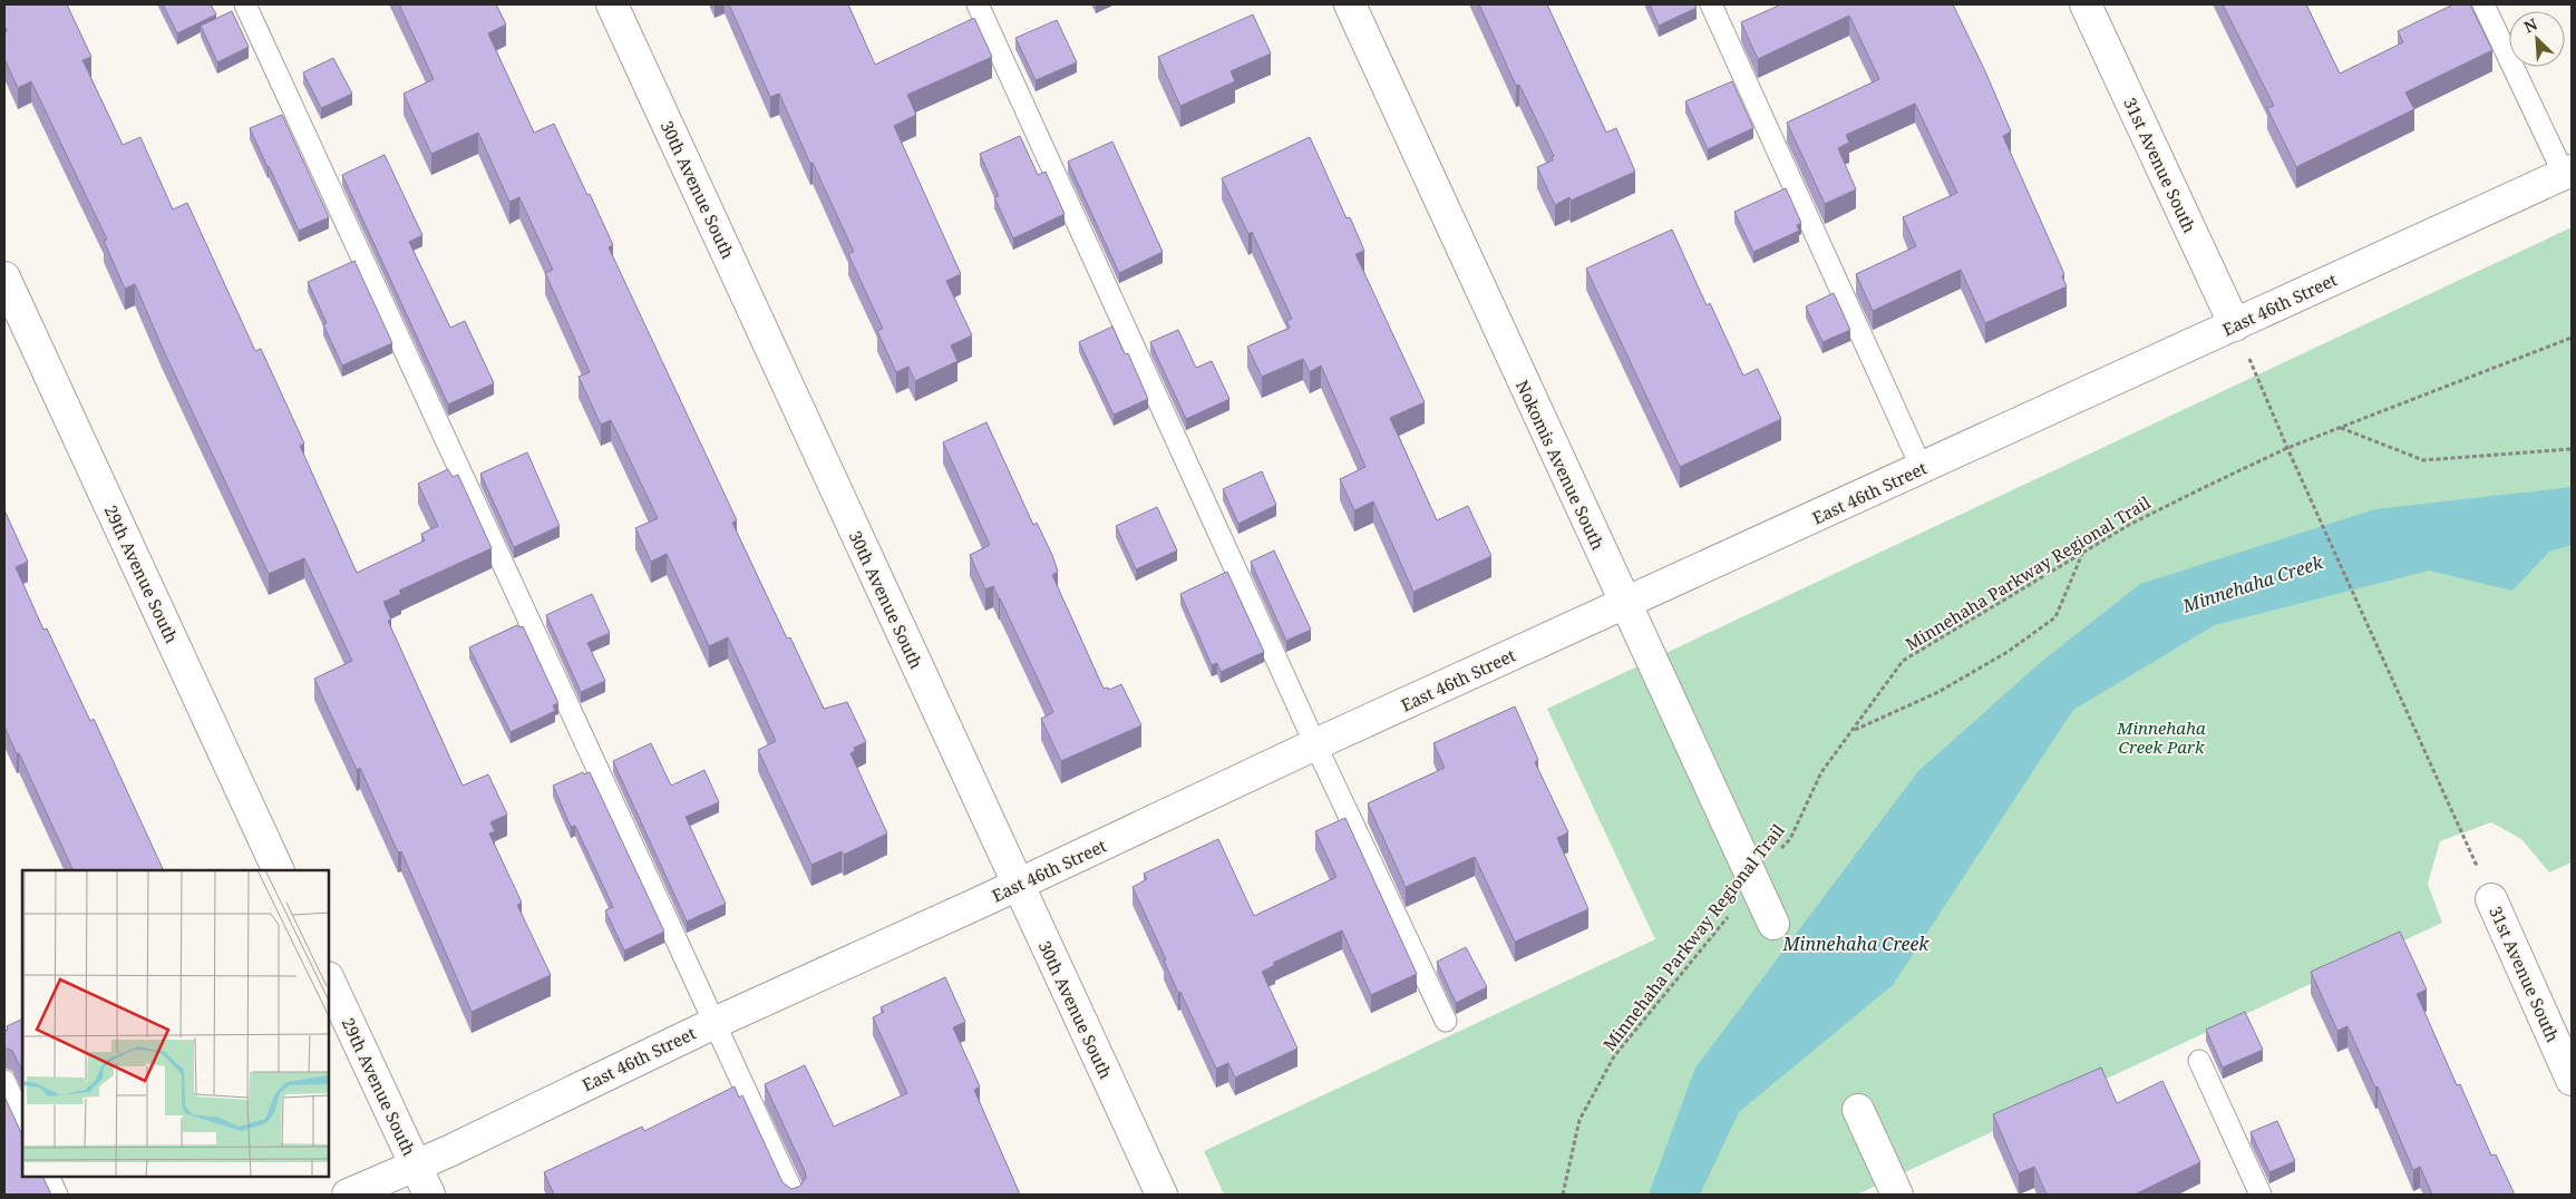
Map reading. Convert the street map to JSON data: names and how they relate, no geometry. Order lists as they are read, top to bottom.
{
  "streets": {
    "street": [
      "31st Avenue South",
      "30th Avenue South",
      "East 46th Street",
      "Nokomis Avenue South",
      "29th Avenue South"
    ],
    "path": ["Minnehaha Parkway Regional Trail"]
  },
  "crossings": [
    ["31st Avenue South", "East 46th Street"],
    ["30th Avenue South", "East 46th Street"],
    ["East 46th Street", "Nokomis Avenue South"],
    ["East 46th Street", "29th Avenue South"],
    ["Nokomis Avenue South", "Minnehaha Parkway Regional Trail"]
  ],
  "water": ["Minnehaha Creek"],
  "parks": ["Minnehaha Creek Park"],
  "north": "top left"
}
